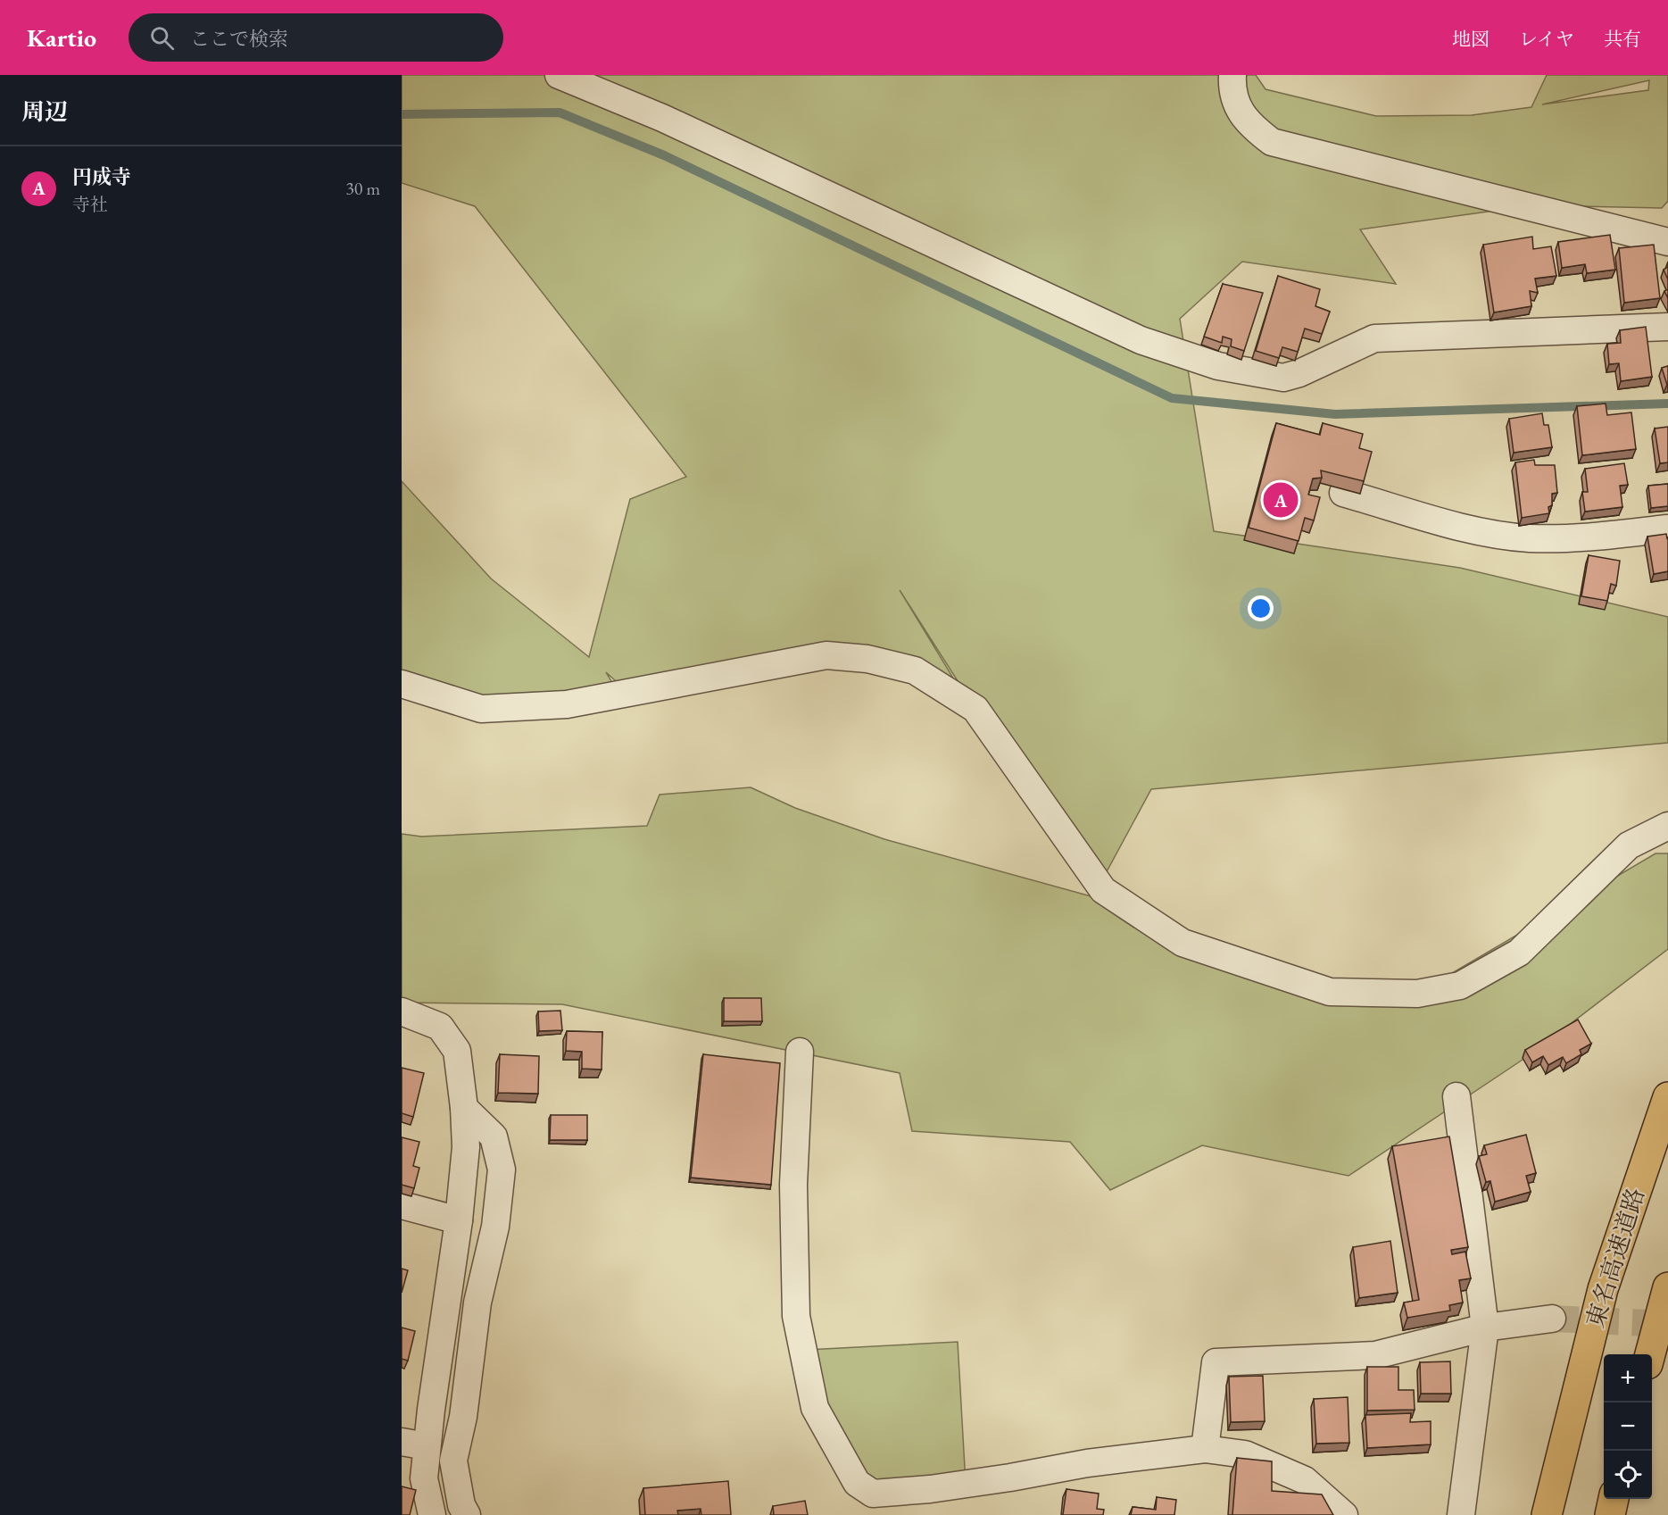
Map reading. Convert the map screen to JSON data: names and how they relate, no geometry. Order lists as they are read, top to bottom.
{
  "streets": {
    "highway": ["東名高速道路"]
  },
  "page": {
    "header": "Kartio",
    "search": "ここで検索",
    "nav": ["地図", "レイヤ", "共有"],
    "heading": "周辺",
    "list": [
      {
        "mark": "A",
        "name": "円成寺",
        "note": "寺社",
        "value": "30 m"
      }
    ],
    "pins": "A",
    "map_buttons": ["+", "−"]
  }
}
